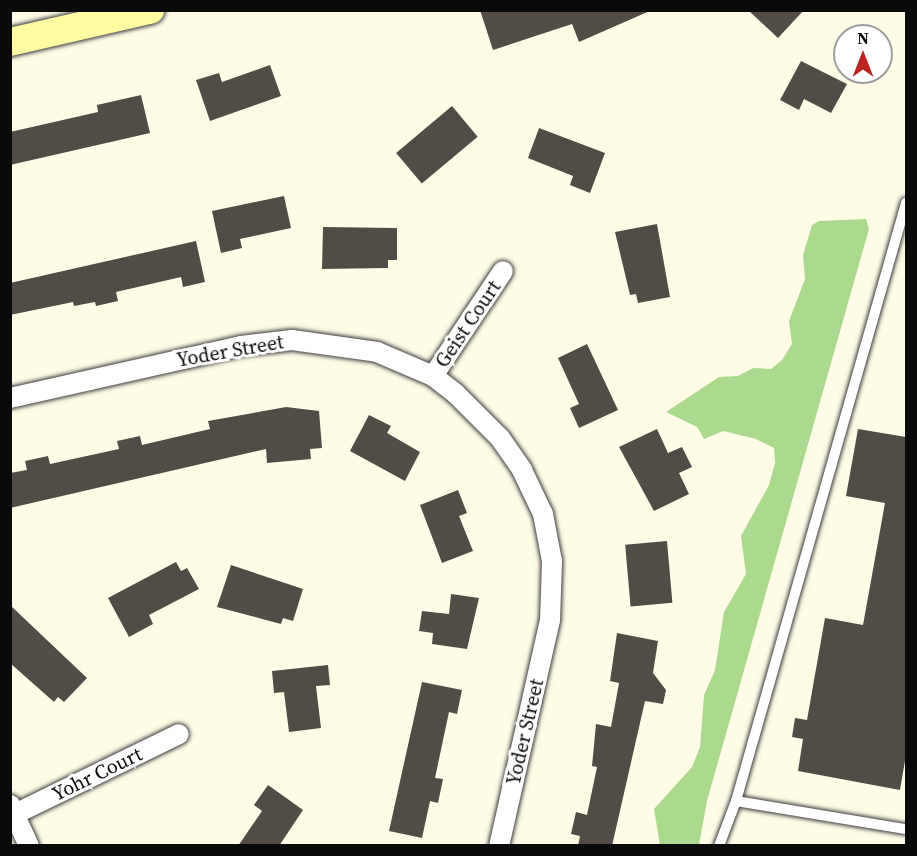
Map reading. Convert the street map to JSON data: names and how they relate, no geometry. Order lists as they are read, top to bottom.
{
  "streets": {
    "street": ["Geist Court", "Yoder Street", "Yohr Court"]
  },
  "crossings": [
    ["Geist Court", "Yoder Street"]
  ],
  "north": "top"
}
